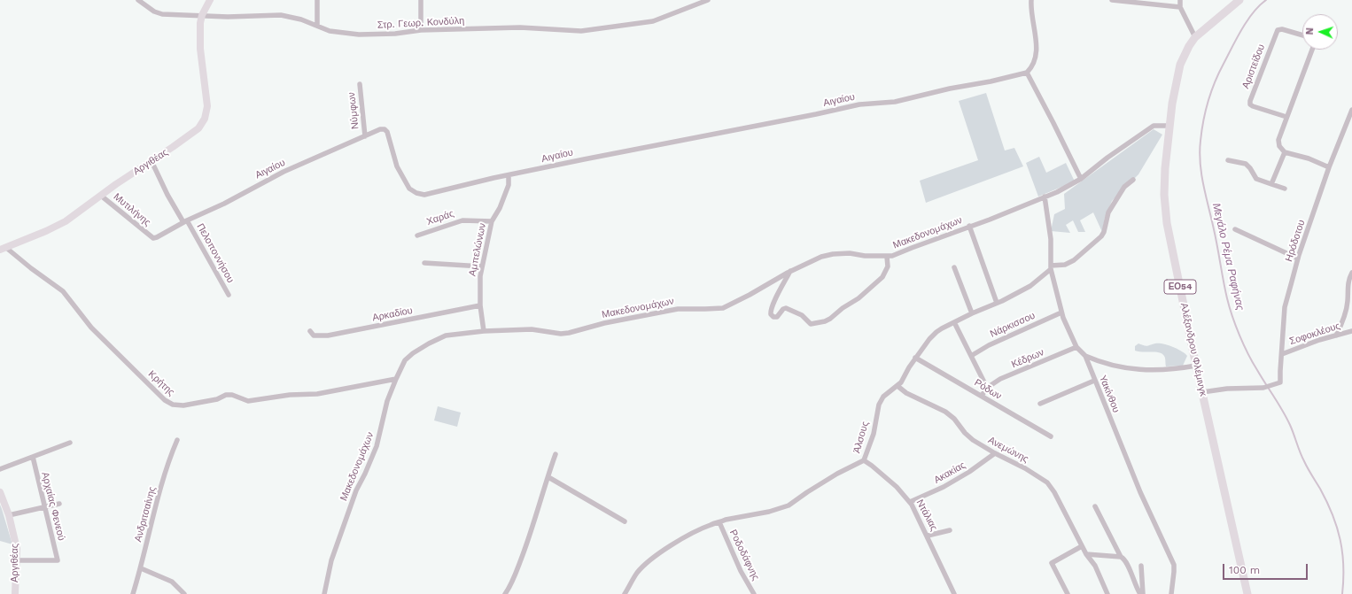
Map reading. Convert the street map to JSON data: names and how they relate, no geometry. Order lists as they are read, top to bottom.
{
  "streets": {
    "main road": ["ΕΟ54", "Αλέξανδρου Φλέμινγκ"],
    "street": [
      "Στρ. Γεωρ. Κονδύλη",
      "Αριστείδου",
      "Αιγαίου",
      "Νύμφων",
      "Αργιθέας",
      "Μυτιλήνης",
      "Χαράς",
      "Μακεδονομάχων",
      "Ηρόδοτου",
      "Αμπελώνων",
      "Πελοποννήσου",
      "Αρκαδίου",
      "Νάρκισσου",
      "Σοφοκλέους",
      "Κέδρων",
      "Κρήτης",
      "Ρόδων",
      "Υακίνθου",
      "Άλσους",
      "Ανεμώνης",
      "Ακακίας",
      "Αρχαίας Φενεού",
      "Ανδριτσαίνης",
      "Ντάλιας",
      "Ροδοδάφνης"
    ]
  },
  "crossings": [
    ["Στρ. Γεωρ. Κονδύλη", "Αργιθέας"],
    ["Αιγαίου", "Νύμφων"],
    ["Αιγαίου", "Μυτιλήνης"],
    ["Αιγαίου", "Αμπελώνων"],
    ["Αιγαίου", "Πελοποννήσου"],
    ["Αργιθέας", "Μυτιλήνης"],
    ["Αργιθέας", "Πελοποννήσου"],
    ["Αργιθέας", "Κρήτης"],
    ["Αργιθέας", "Αρχαίας Φενεού"],
    ["Χαράς", "Αμπελώνων"],
    ["Μακεδονομάχων", "Αμπελώνων"],
    ["Μακεδονομάχων", "Αλέξανδρου Φλέμινγκ"],
    ["Μακεδονομάχων", "Κρήτης"],
    ["Μακεδονομάχων", "Υακίνθου"],
    ["Ηρόδοτου", "Σοφοκλέους"],
    ["Ηρόδοτου", "Αλέξανδρου Φλέμινγκ"],
    ["Αμπελώνων", "Αρκαδίου"],
    ["Νάρκισσου", "Υακίνθου"],
    ["Κέδρων", "Υακίνθου"],
    ["Ρόδων", "Άλσους"],
    ["Υακίνθου", "Άλσους"],
    ["Άλσους", "Ανεμώνης"],
    ["Άλσους", "Ντάλιας"],
    ["Άλσους", "Ροδοδάφνης"],
    ["Ανεμώνης", "Ακακίας"],
    ["Ακακίας", "Ντάλιας"]
  ],
  "water": ["Μεγάλο Ρέμα Ραφήνας"],
  "scale_bar": "100 m",
  "north": "left"
}
